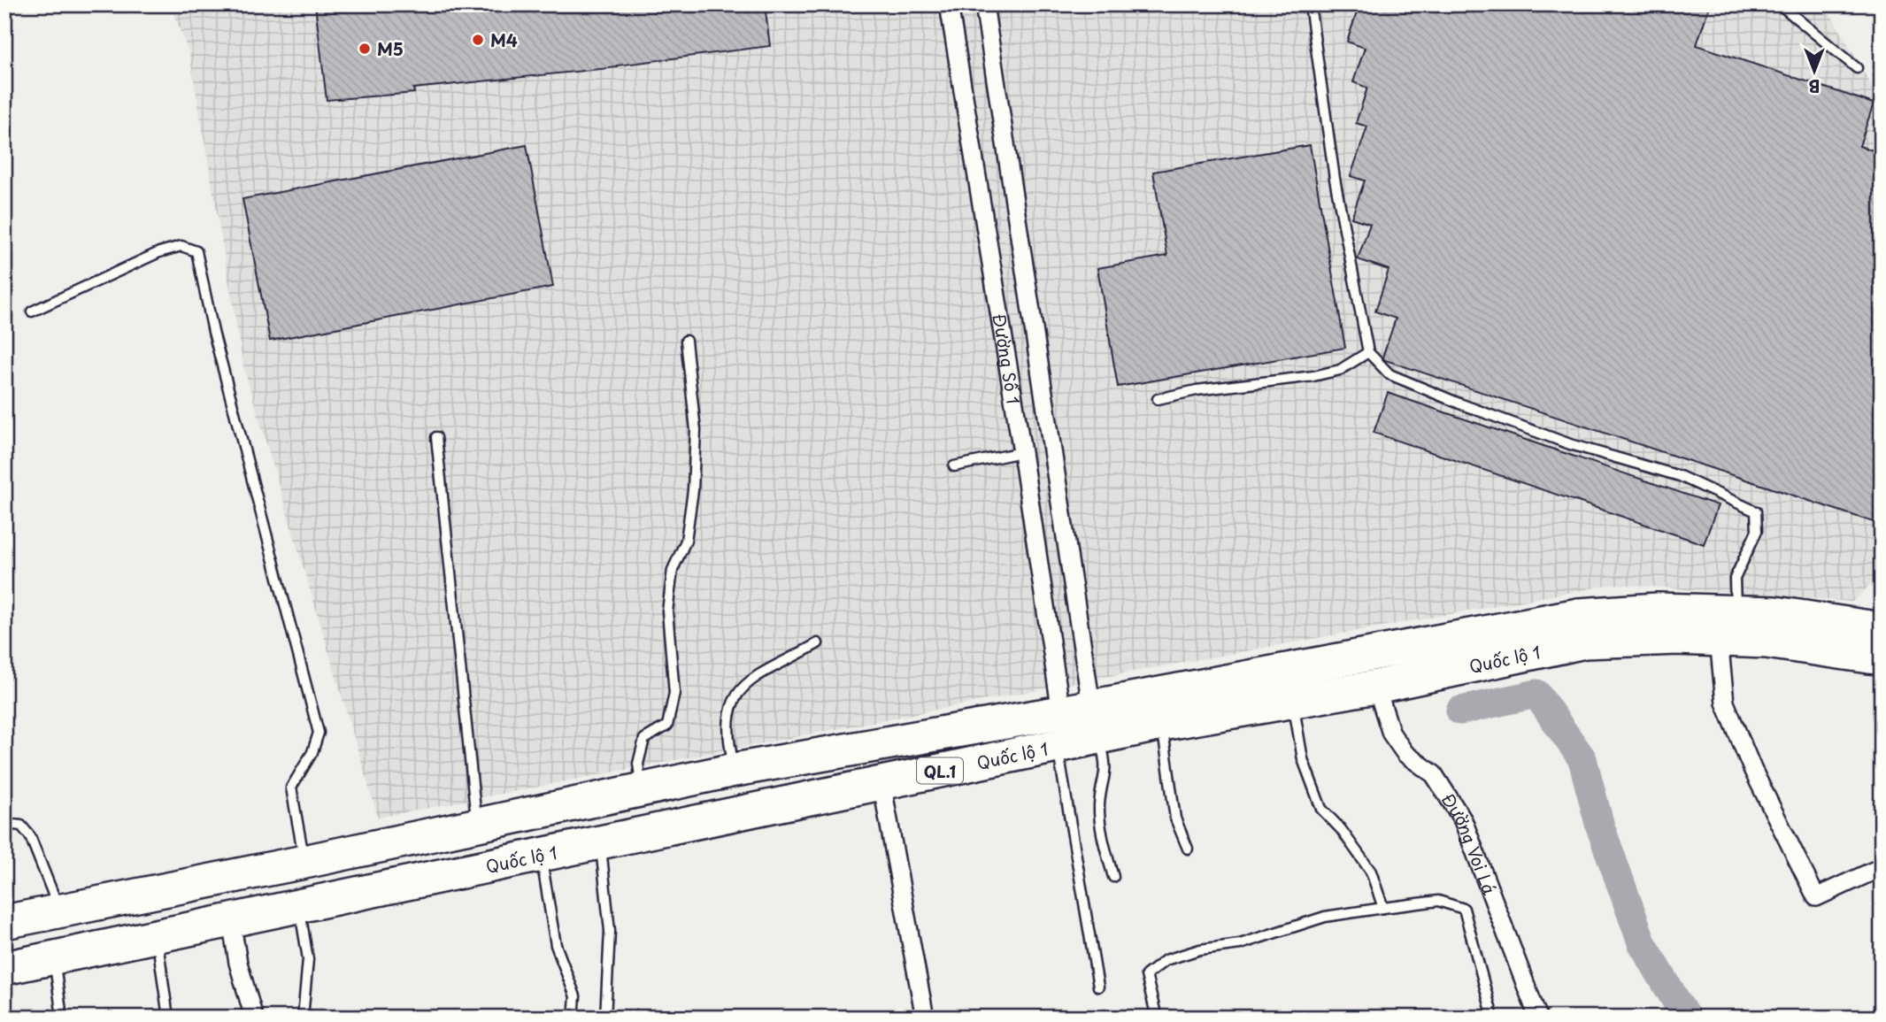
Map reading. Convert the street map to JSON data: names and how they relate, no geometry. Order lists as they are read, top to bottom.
{
  "streets": {
    "highway": ["Quốc lộ 1", "QL.1"],
    "street": ["Đường Số 1", "Đường Voi Lá"]
  },
  "crossings": [
    ["Đường Số 1", "Quốc lộ 1"],
    ["Quốc lộ 1", "Đường Voi Lá"]
  ],
  "places": ["M4", "M5"],
  "north": "bottom"
}
